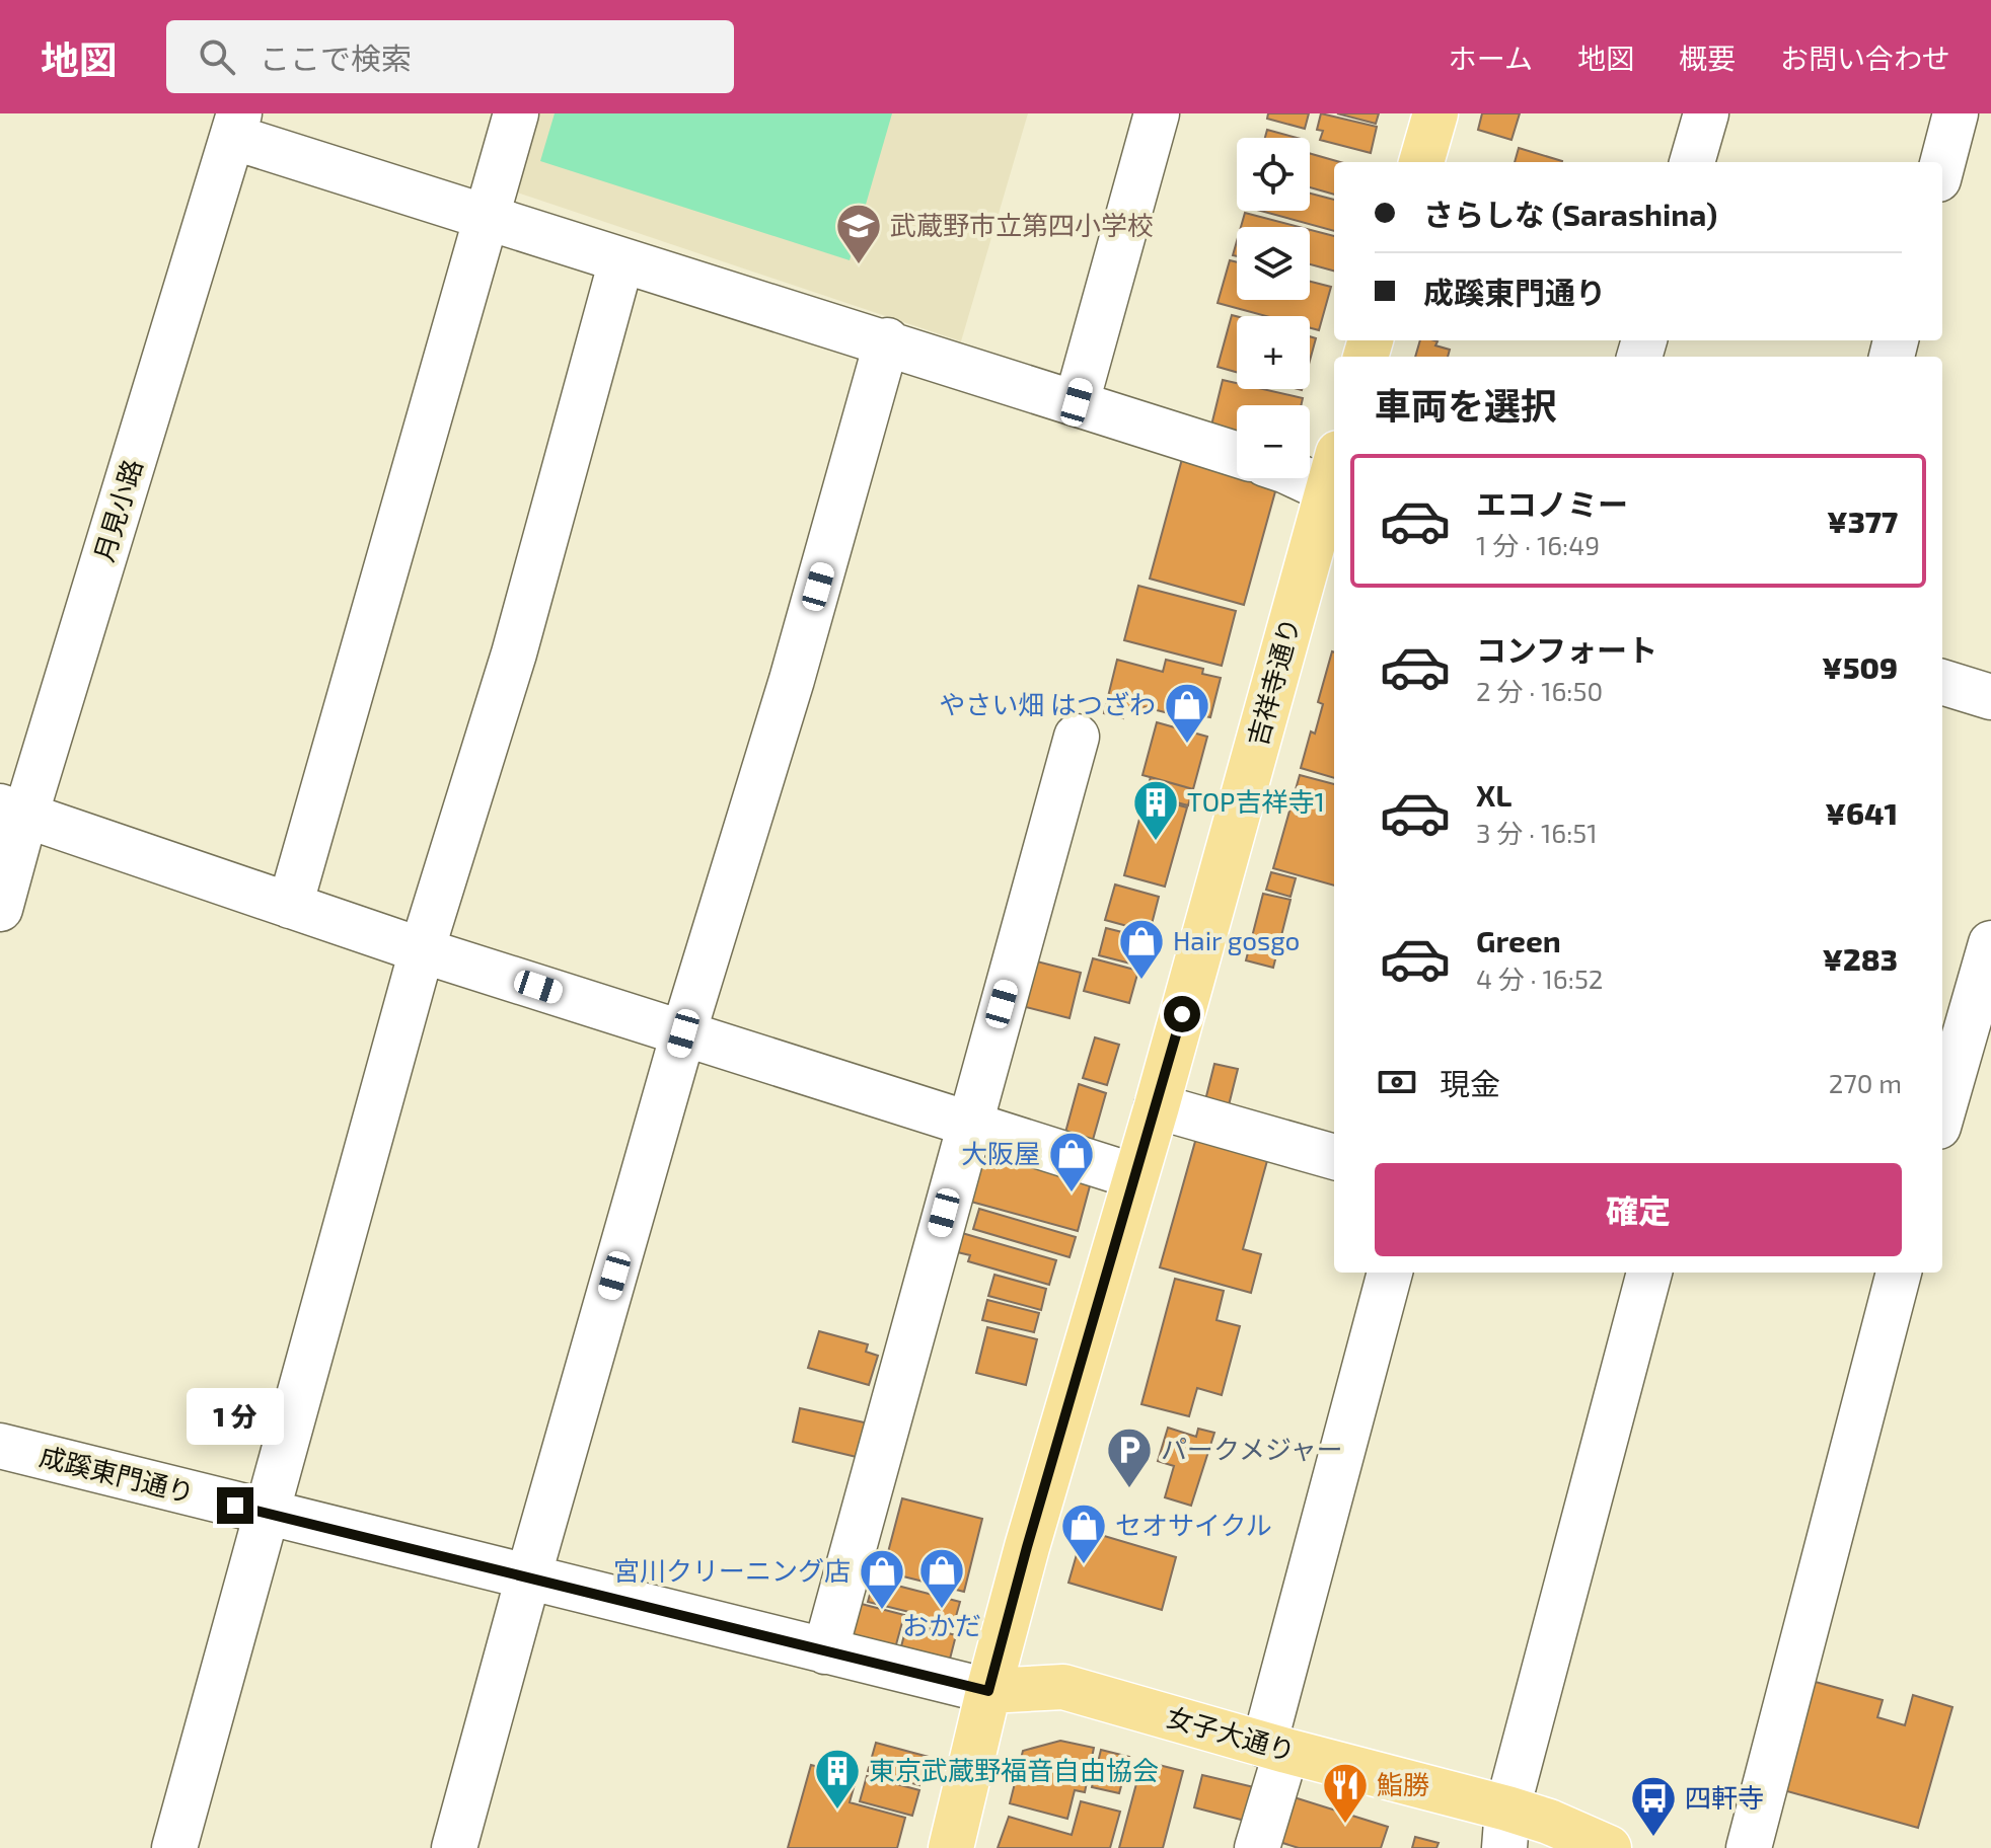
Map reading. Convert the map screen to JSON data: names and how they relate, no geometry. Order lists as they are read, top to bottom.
{
  "streets": {
    "main road": ["吉祥寺通り", "女子大通り"],
    "street": ["月見小路", "成蹊東門通り"]
  },
  "crossings": [
    ["吉祥寺通り", "成蹊東門通り"],
    ["吉祥寺通り", "女子大通り"],
    ["成蹊東門通り", "女子大通り"]
  ],
  "places": {
    "school or university": ["武蔵野市立第四小学校"],
    "shop": [
      "やさい畑 はつざわ",
      "Hair gosgo",
      "大阪屋",
      "セオサイクル",
      "おかだ",
      "宮川クリーニング店"
    ],
    "building": ["TOP吉祥寺1", "東京武蔵野福音自由協会"],
    "parking": ["パークメジャー"],
    "restaurant": ["鮨勝"],
    "bus stop": ["四軒寺"]
  },
  "page": {
    "header": "地図",
    "search": "ここで検索",
    "nav": [
      "ホーム",
      "地図",
      "概要",
      "お問い合わせ"
    ],
    "map_buttons": ["+", "−"],
    "banner": ["さらしな (Sarashina)", "成蹊東門通り"],
    "heading": "車両を選択",
    "list": [
      {
        "name": "エコノミー",
        "note": "1 分 · 16:49",
        "value": "¥377"
      },
      {
        "name": "コンフォート",
        "note": "2 分 · 16:50",
        "value": "¥509"
      },
      {
        "name": "XL",
        "note": "3 分 · 16:51",
        "value": "¥641"
      },
      {
        "name": "Green",
        "note": "4 分 · 16:52",
        "value": "¥283"
      }
    ],
    "pay": ["現金", "270 m"],
    "buttons": "確定",
    "bubble": "1 分"
  }
}
